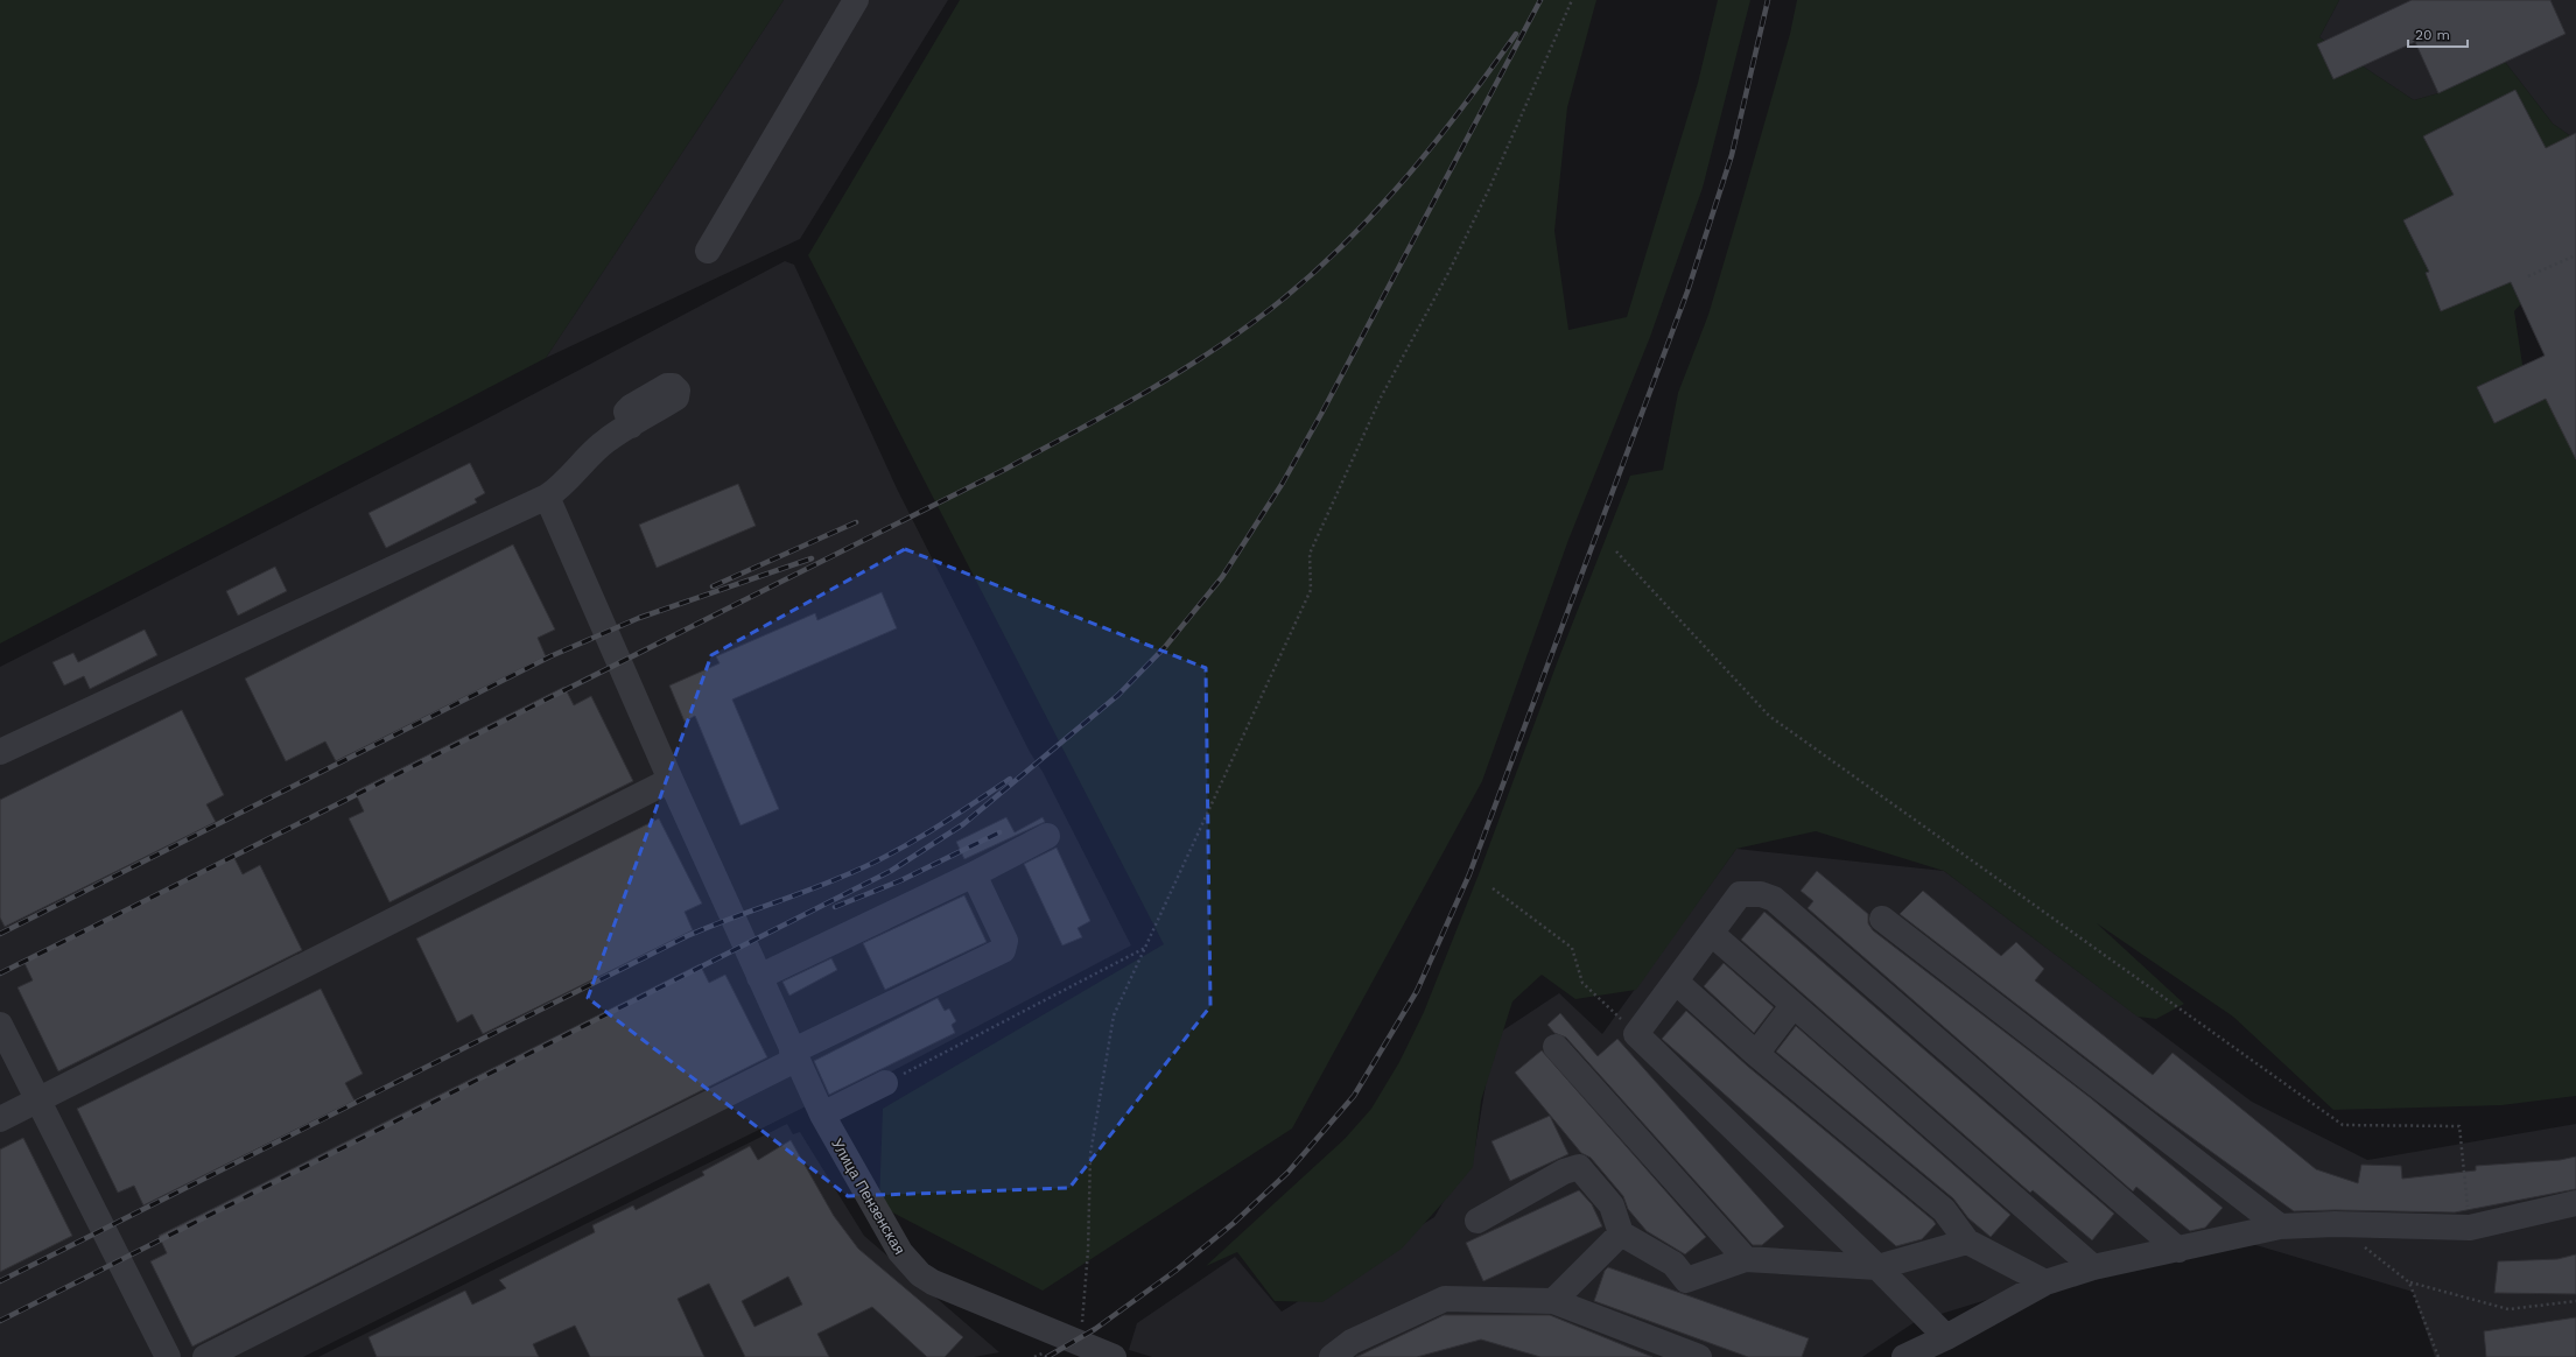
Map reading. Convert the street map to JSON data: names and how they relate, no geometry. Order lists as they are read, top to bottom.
{
  "streets": {
    "street": ["Улица Пензенская"]
  },
  "scale_bar": "20 m"
}
